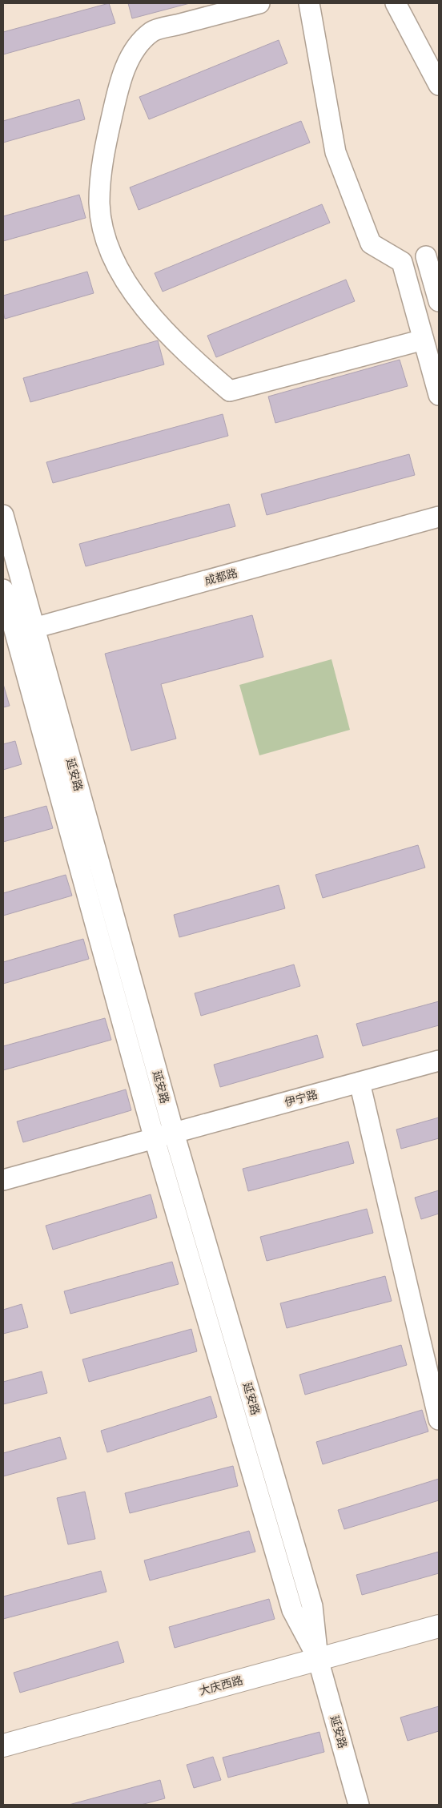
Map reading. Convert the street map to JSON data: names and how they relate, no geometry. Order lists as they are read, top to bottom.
{
  "streets": {
    "main road": ["大庆西路"],
    "street": ["成都路", "延安路", "伊宁路"]
  },
  "crossings": [
    ["成都路", "延安路"],
    ["延安路", "伊宁路"],
    ["延安路", "大庆西路"]
  ]
}
